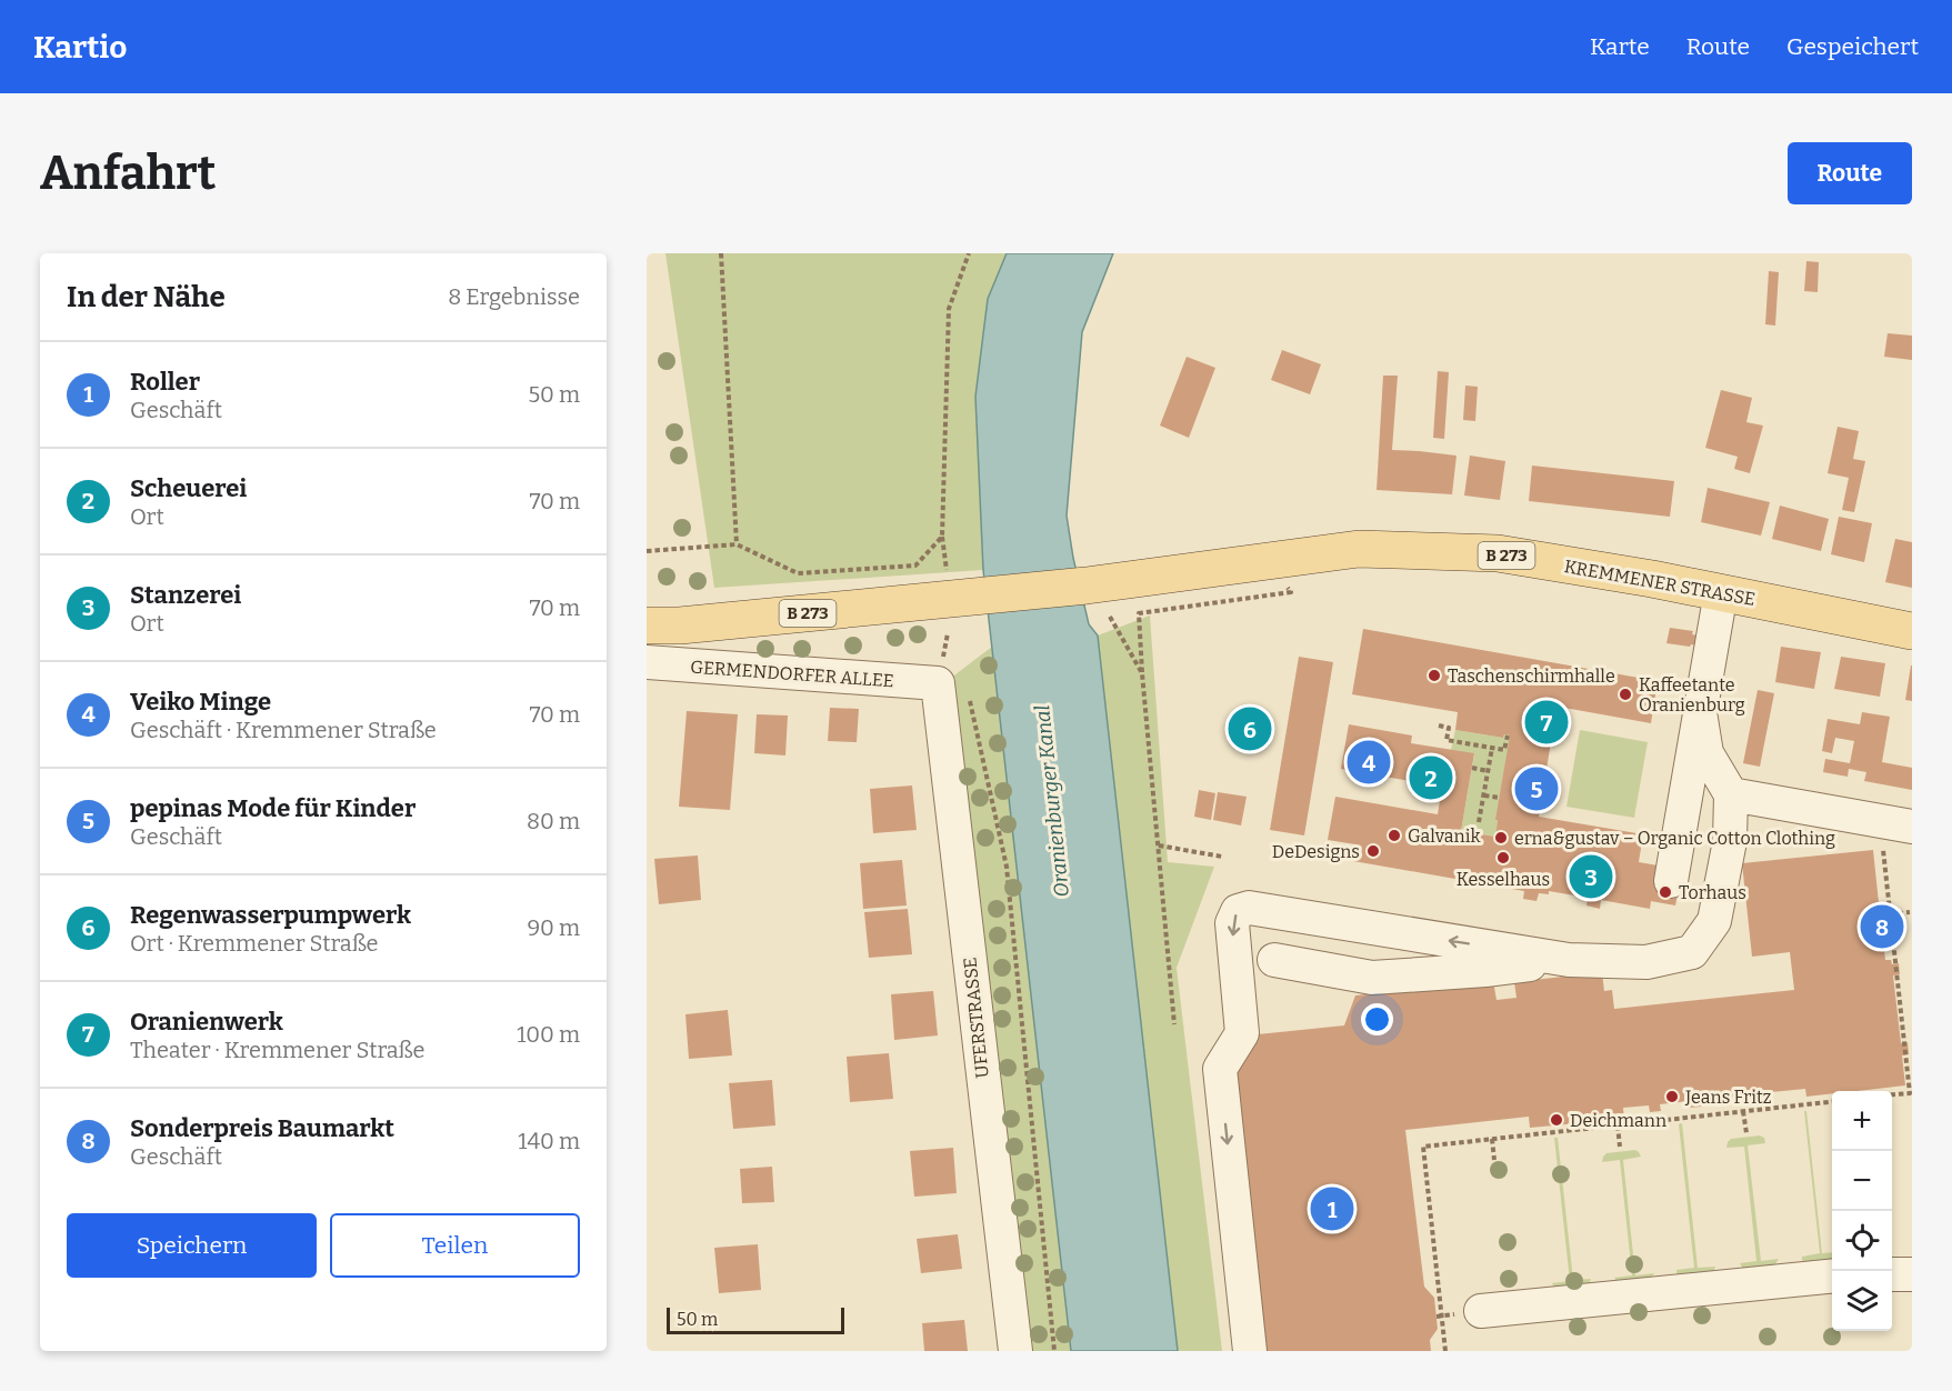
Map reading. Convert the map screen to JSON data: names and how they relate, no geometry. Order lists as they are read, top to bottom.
{
  "streets": {
    "main road": ["B 273", "KREMMENER STRASSE"],
    "street": ["GERMENDORFER ALLEE", "UFERSTRASSE"]
  },
  "crossings": [
    ["B 273", "KREMMENER STRASSE"],
    ["GERMENDORFER ALLEE", "UFERSTRASSE"]
  ],
  "water": ["Oranienburger Kanal"],
  "places": [
    "Taschenschirmhalle",
    "Kaffeetante Oranienburg",
    "Galvanik",
    "erna&gustav – Organic Cotton Clothing",
    "DeDesigns",
    "Kesselhaus",
    "Torhaus",
    "Jeans Fritz",
    "Deichmann"
  ],
  "scale_bar": "50 m",
  "page": {
    "header": "Kartio",
    "nav": ["Karte", "Route", "Gespeichert"],
    "buttons": [
      "Route",
      ["Speichern", "Teilen"]
    ],
    "title": "Anfahrt",
    "heading": ["In der Nähe", "8 Ergebnisse"],
    "list": [
      {
        "mark": "1",
        "name": "Roller",
        "note": "Geschäft",
        "value": "50 m"
      },
      {
        "mark": "2",
        "name": "Scheuerei",
        "note": "Ort",
        "value": "70 m"
      },
      {
        "mark": "3",
        "name": "Stanzerei",
        "note": "Ort",
        "value": "70 m"
      },
      {
        "mark": "4",
        "name": "Veiko Minge",
        "note": "Geschäft · Kremmener Straße",
        "value": "70 m"
      },
      {
        "mark": "5",
        "name": "pepinas Mode für Kinder",
        "note": "Geschäft",
        "value": "80 m"
      },
      {
        "mark": "6",
        "name": "Regenwasserpumpwerk",
        "note": "Ort · Kremmener Straße",
        "value": "90 m"
      },
      {
        "mark": "7",
        "name": "Oranienwerk",
        "note": "Theater · Kremmener Straße",
        "value": "100 m"
      },
      {
        "mark": "8",
        "name": "Sonderpreis Baumarkt",
        "note": "Geschäft",
        "value": "140 m"
      }
    ],
    "pins": [
      "7",
      "6",
      "4",
      "2",
      "5",
      "3",
      "8",
      "1"
    ],
    "map_buttons": ["+", "−"],
    "scale": "50 m"
  }
}
